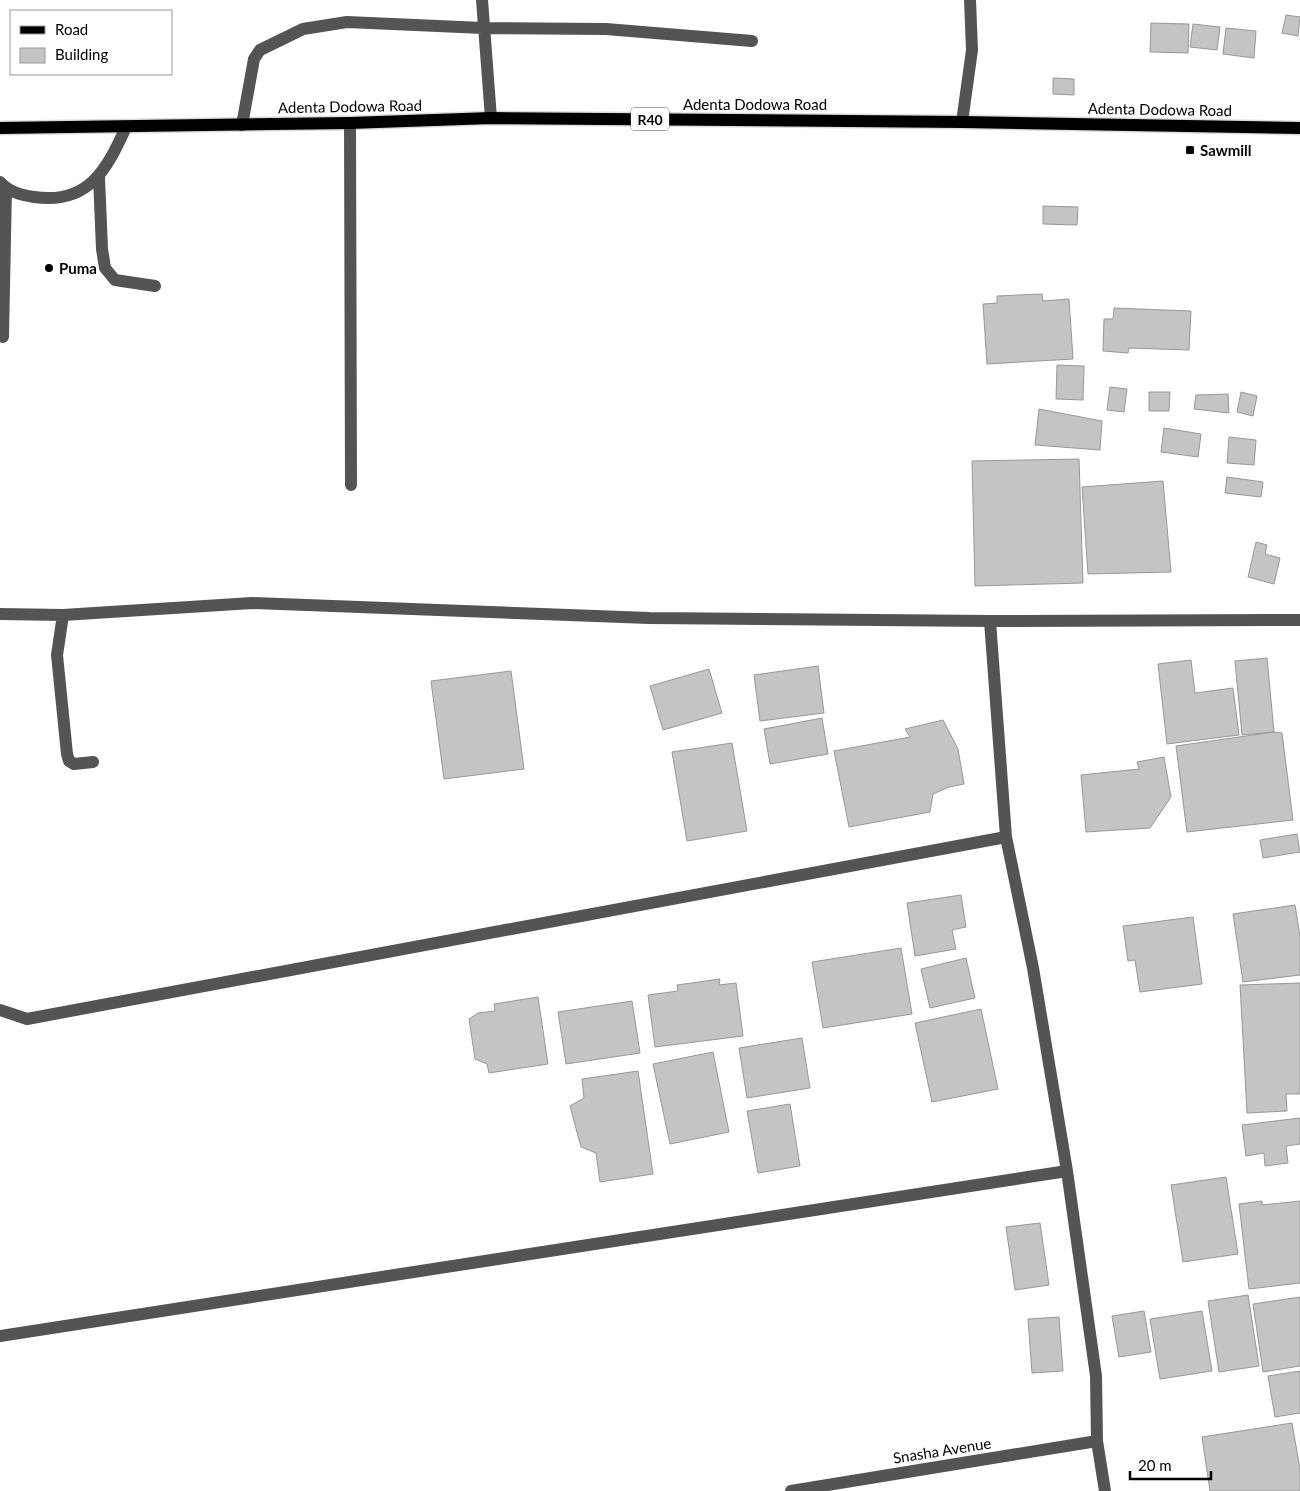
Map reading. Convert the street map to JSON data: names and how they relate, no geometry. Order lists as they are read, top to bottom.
{
  "streets": {
    "main road": ["Adenta Dodowa Road", "R40"],
    "street": ["Snasha Avenue"]
  },
  "places": {
    "transit": ["Sawmill"],
    "other": ["Puma"]
  },
  "legend": ["Road", "Building"],
  "scale_bar": "20 m"
}
